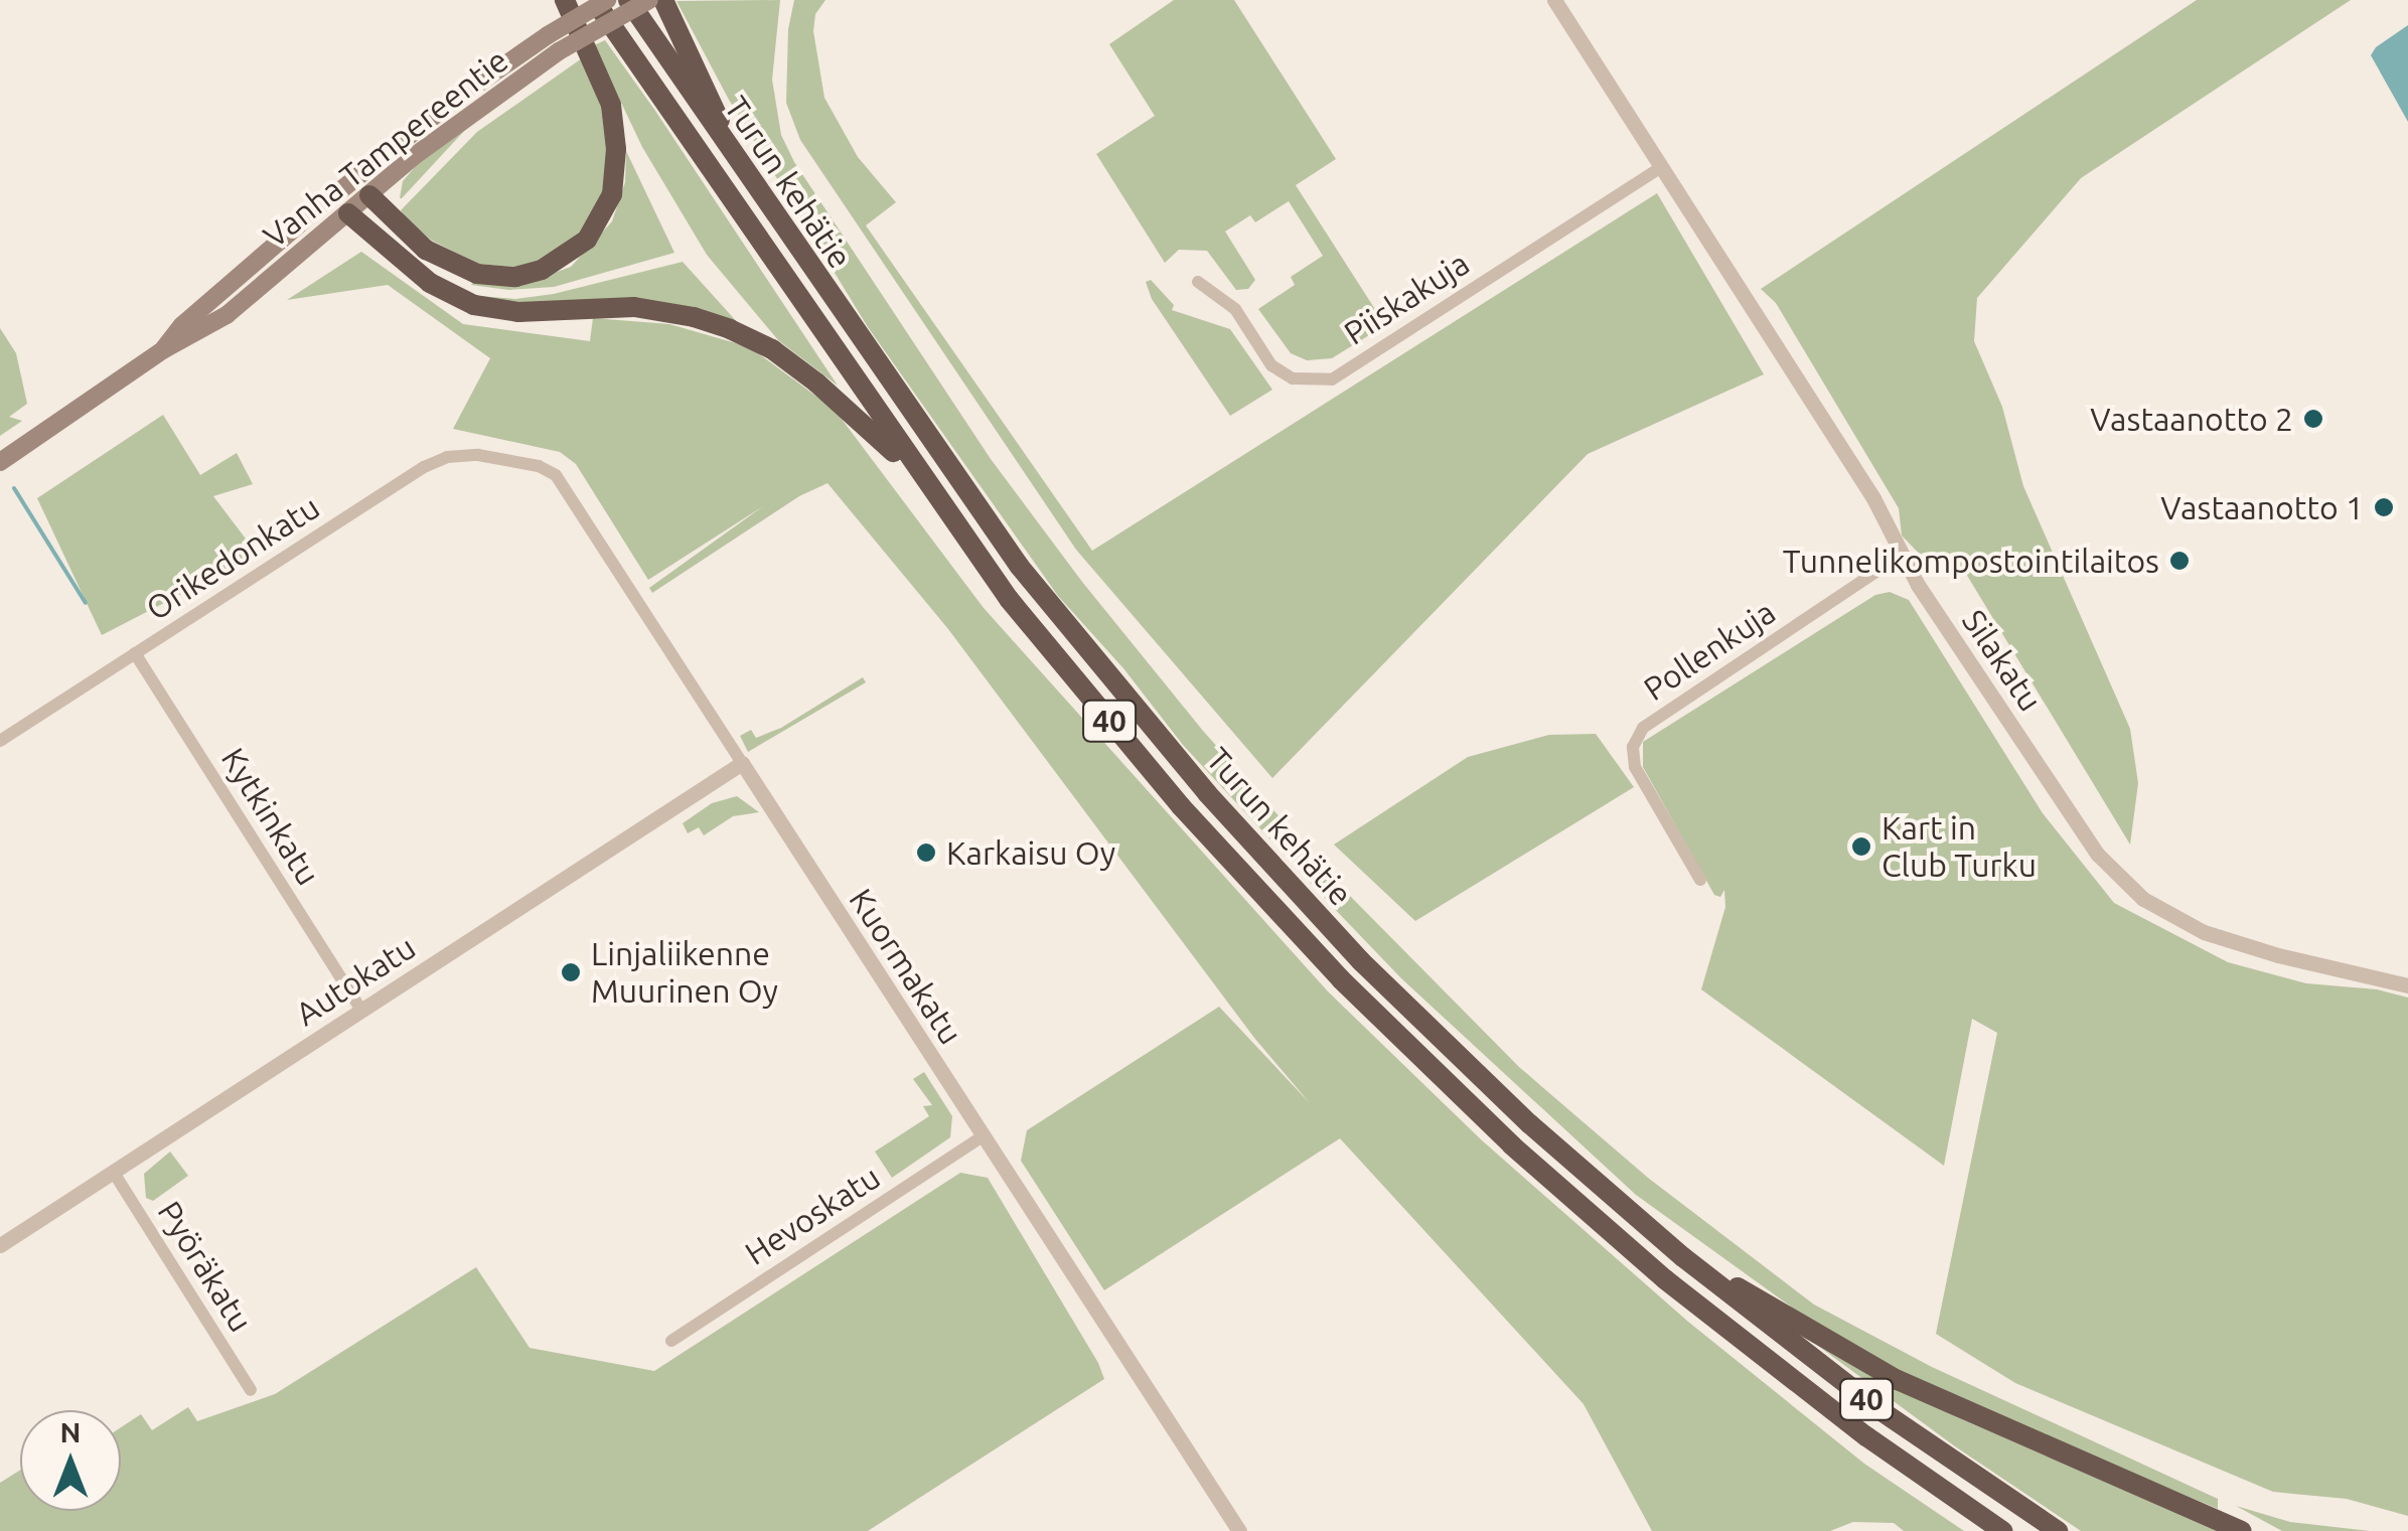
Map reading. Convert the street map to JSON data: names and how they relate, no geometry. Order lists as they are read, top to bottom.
{
  "streets": {
    "highway": ["Turun kehätie", "40"],
    "main road": ["Vanha Tampereentie"],
    "street": [
      "Piiskakuja",
      "Orikedonkatu",
      "Pollenkuja",
      "Silakatu",
      "Kytkinkatu",
      "Kuormakatu",
      "Autokatu",
      "Hevoskatu",
      "Pyöräkatu"
    ]
  },
  "crossings": [
    ["Piiskakuja", "Silakatu"],
    ["Orikedonkatu", "Kytkinkatu"],
    ["Orikedonkatu", "Kuormakatu"],
    ["Pollenkuja", "Silakatu"],
    ["Kytkinkatu", "Autokatu"],
    ["Kuormakatu", "Autokatu"],
    ["Kuormakatu", "Hevoskatu"],
    ["Autokatu", "Pyöräkatu"]
  ],
  "places": [
    "Vastaanotto 2",
    "Vastaanotto 1",
    "Tunnelikompostointilaitos",
    "Kart in Club Turku",
    "Karkaisu Oy",
    "Linjaliikenne Muurinen Oy"
  ],
  "north": "top"
}
